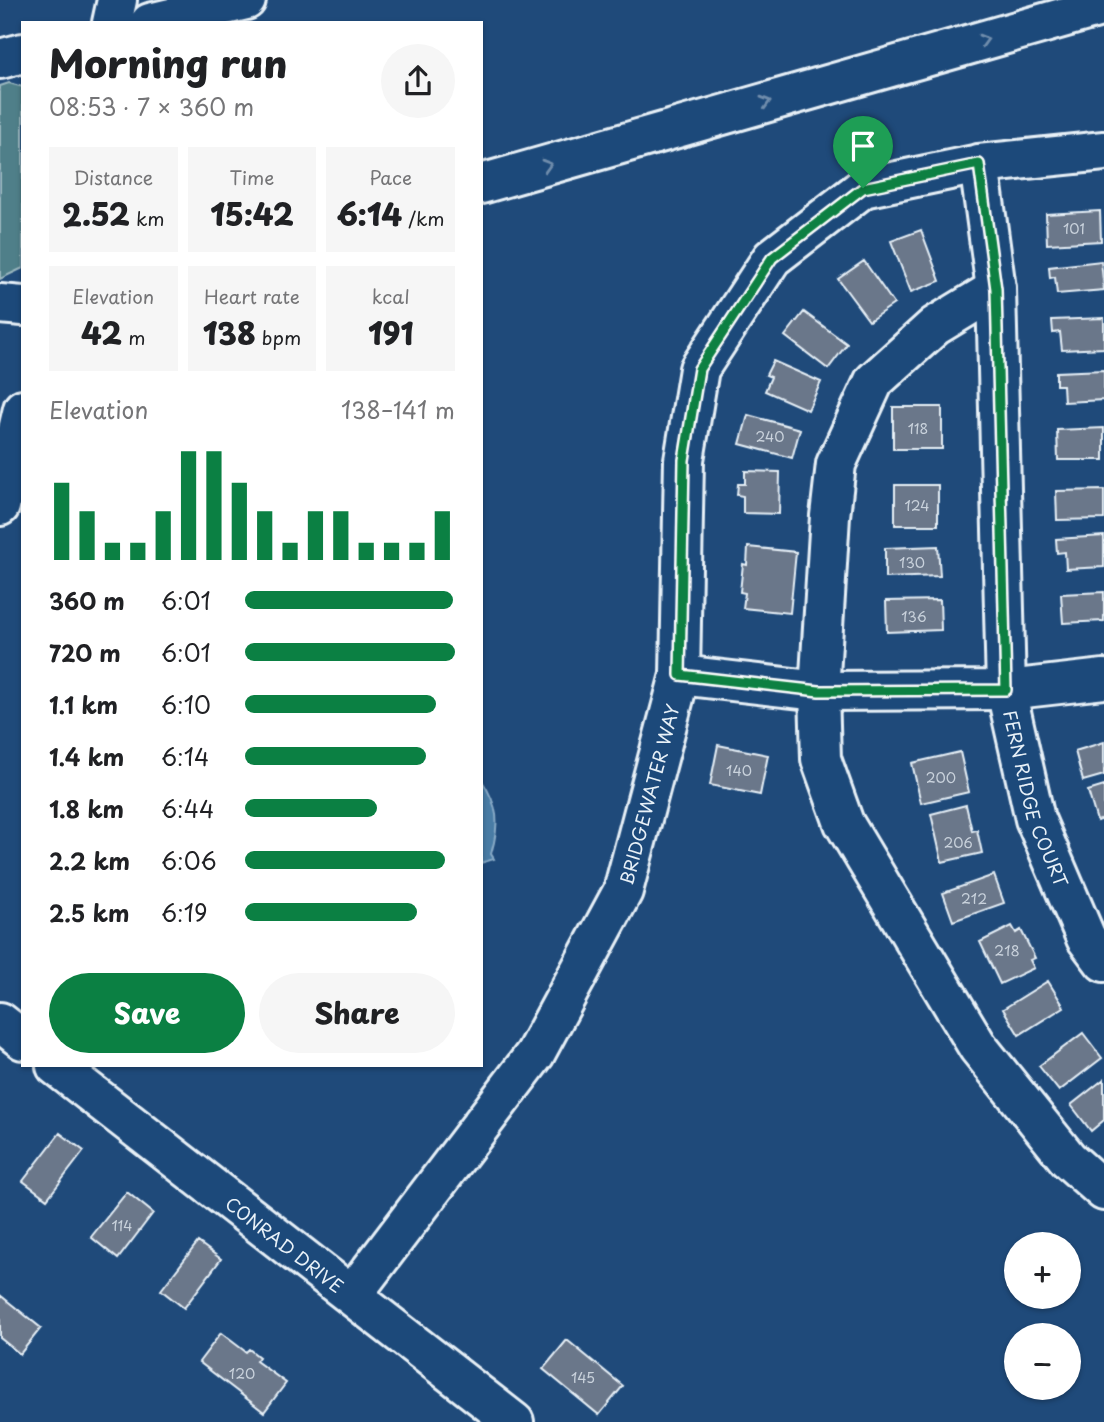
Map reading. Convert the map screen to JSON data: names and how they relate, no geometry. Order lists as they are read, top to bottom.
{
  "streets": {
    "main road": ["BRIDGEWATER WAY", "FERN RIDGE COURT", "CONRAD DRIVE"]
  },
  "crossings": [
    ["BRIDGEWATER WAY", "FERN RIDGE COURT"],
    ["BRIDGEWATER WAY", "CONRAD DRIVE"]
  ],
  "house_numbers": [
    "101",
    "118",
    "240",
    "124",
    "130",
    "136",
    "140",
    "200",
    "206",
    "212",
    "218",
    "114",
    "120",
    "145"
  ],
  "page": {
    "heading": ["Morning run", "08:53 · 7 × 360 m"],
    "stats": [
      ["Distance", "2.52 km"],
      ["Time", "15:42"],
      ["Pace", "6:14 /km"],
      ["Elevation", "42 m"],
      ["Heart rate", "138 bpm"],
      ["kcal", "191"]
    ],
    "chart": ["Elevation", "138–141 m"],
    "list": [
      {
        "name": "360 m",
        "note": "6:01"
      },
      {
        "name": "720 m",
        "note": "6:01"
      },
      {
        "name": "1.1 km",
        "note": "6:10"
      },
      {
        "name": "1.4 km",
        "note": "6:14"
      },
      {
        "name": "1.8 km",
        "note": "6:44"
      },
      {
        "name": "2.2 km",
        "note": "6:06"
      },
      {
        "name": "2.5 km",
        "note": "6:19"
      }
    ],
    "buttons": ["Save", "Share"],
    "map_buttons": ["+", "−"]
  }
}
